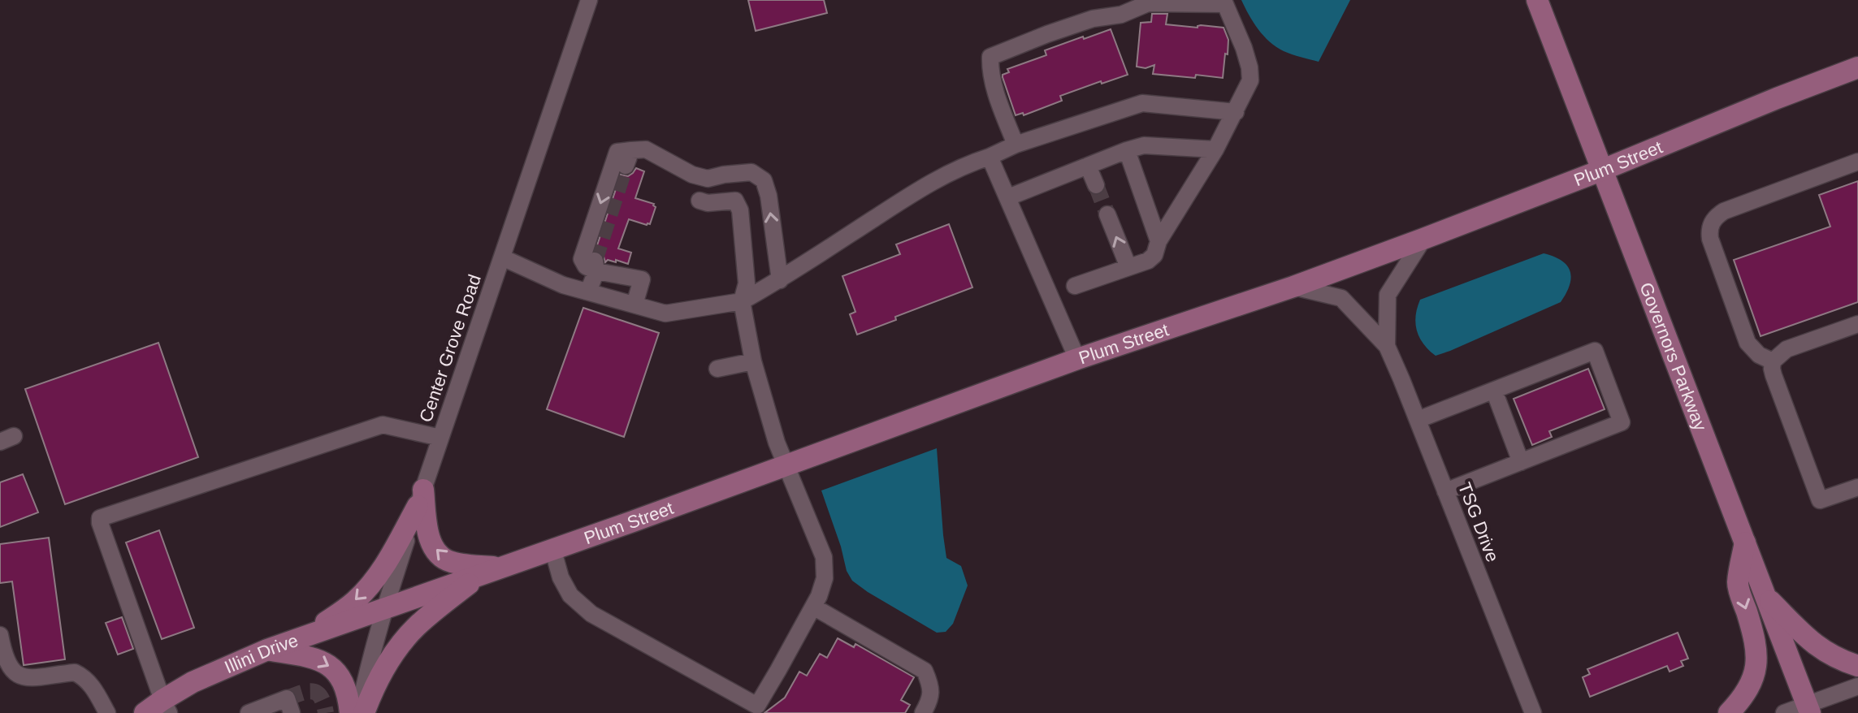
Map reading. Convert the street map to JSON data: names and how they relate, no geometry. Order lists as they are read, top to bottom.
{
  "streets": {
    "main road": ["Plum Street", "Governors Parkway", "Illini Drive"],
    "street": ["Center Grove Road", "TSG Drive"]
  },
  "crossings": [
    ["Plum Street", "Center Grove Road"],
    ["Plum Street", "Governors Parkway"],
    ["Plum Street", "TSG Drive"],
    ["Plum Street", "Illini Drive"],
    ["Center Grove Road", "Illini Drive"]
  ]
}
